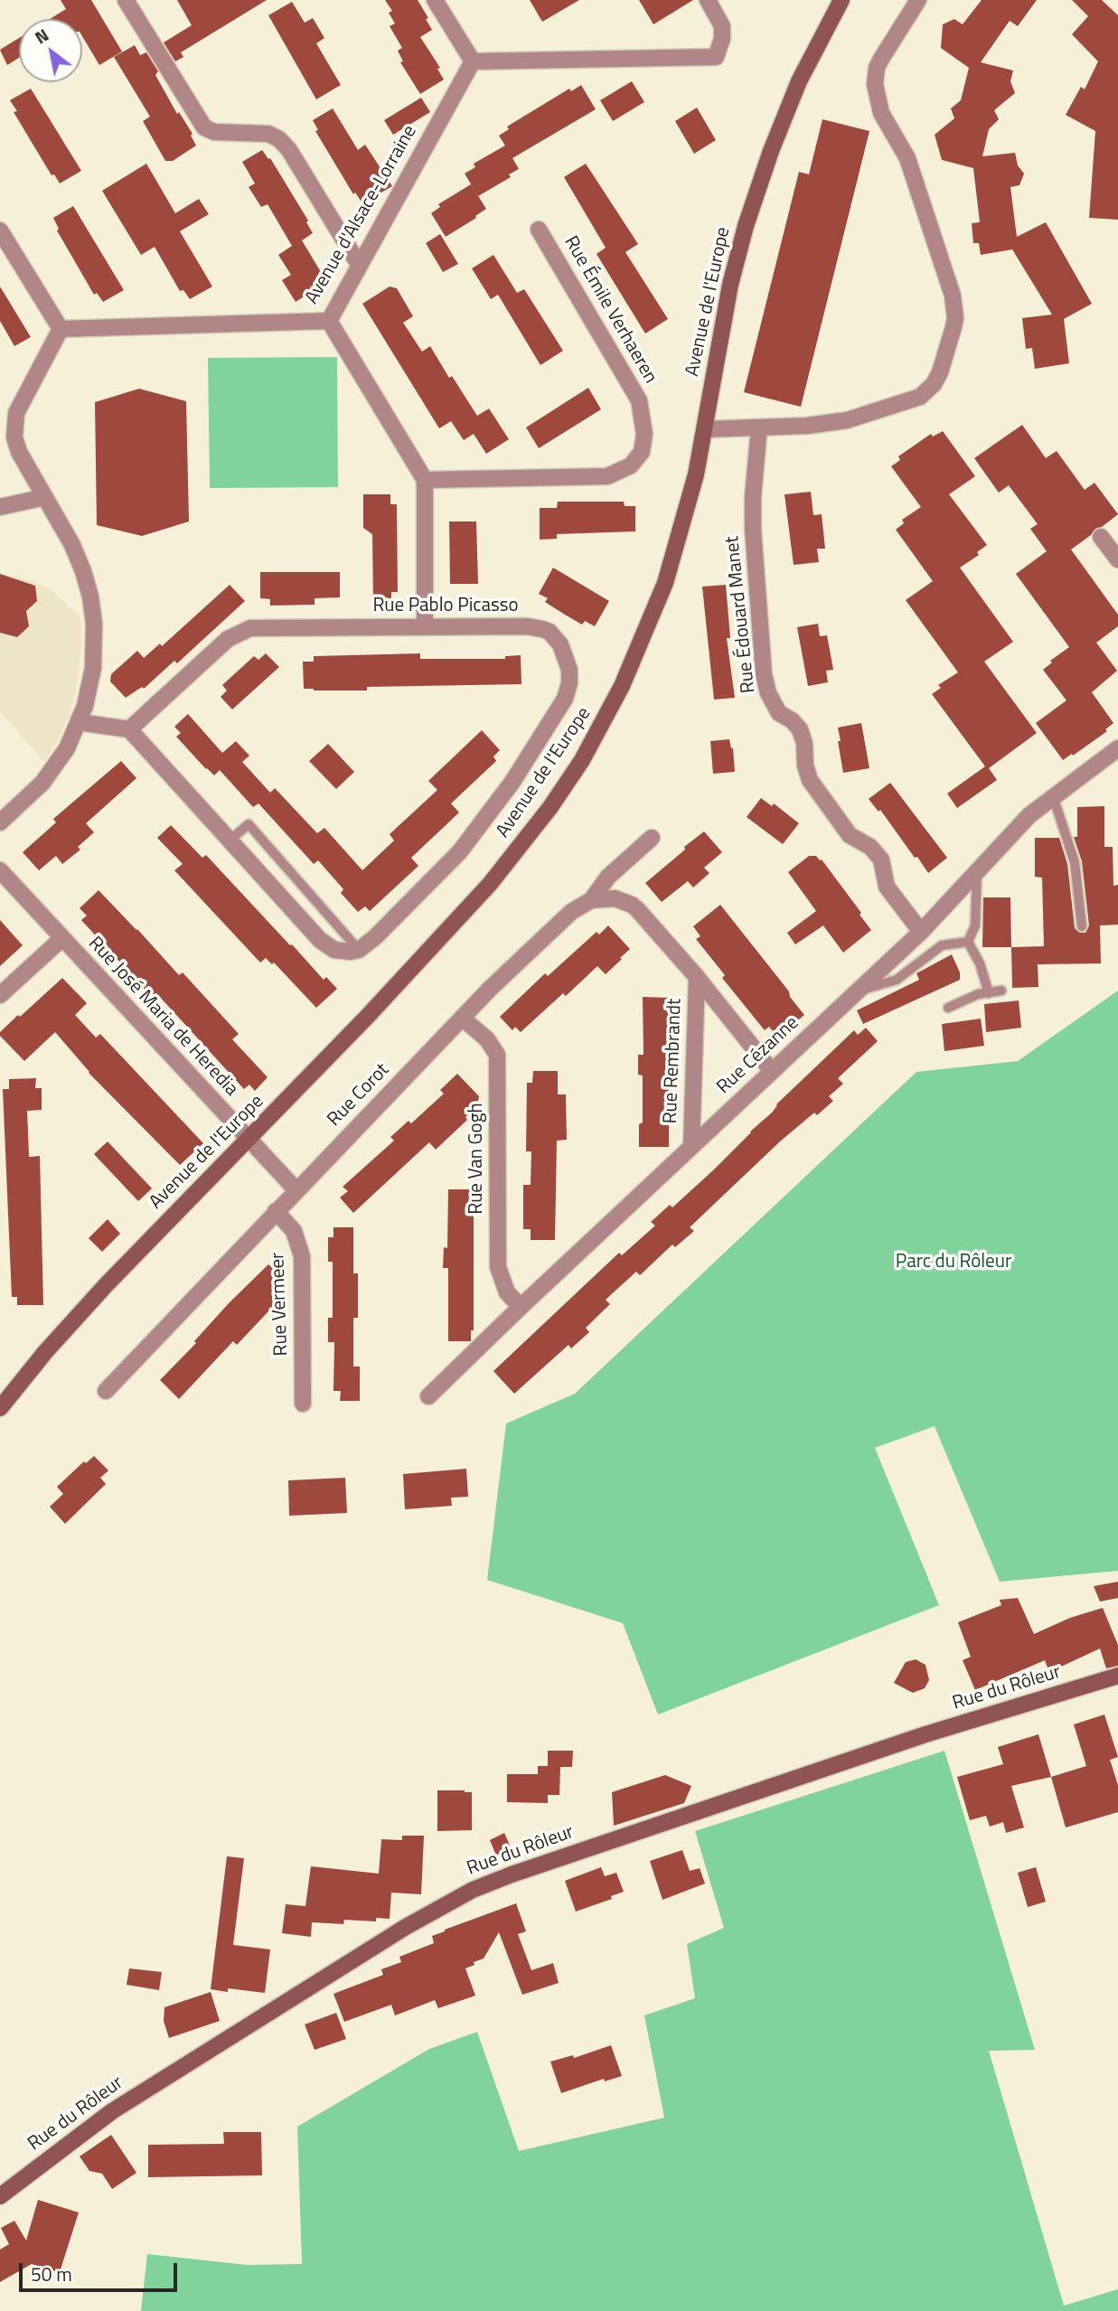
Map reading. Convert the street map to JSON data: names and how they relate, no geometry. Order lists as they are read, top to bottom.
{
  "streets": {
    "street": [
      "Avenue d'Alsace-Lorraine",
      "Avenue de l'Europe",
      "Rue Émile Verhaeren",
      "Rue Pablo Picasso",
      "Rue Édouard Manet",
      "Rue José Maria de Heredia",
      "Rue Cézanne",
      "Rue Rembrandt",
      "Rue Corot",
      "Rue Van Gogh",
      "Rue Vermeer",
      "Rue du Rôleur"
    ]
  },
  "crossings": [
    ["Avenue de l'Europe", "Rue José Maria de Heredia"],
    ["Rue Édouard Manet", "Rue Cézanne"],
    ["Rue José Maria de Heredia", "Rue Corot"],
    ["Rue Cézanne", "Rue Rembrandt"],
    ["Rue Cézanne", "Rue Van Gogh"],
    ["Rue Rembrandt", "Rue Corot"],
    ["Rue Corot", "Rue Van Gogh"],
    ["Rue Corot", "Rue Vermeer"]
  ],
  "parks": ["Parc du Rôleur"],
  "scale_bar": "50 m",
  "north": "top left"
}
